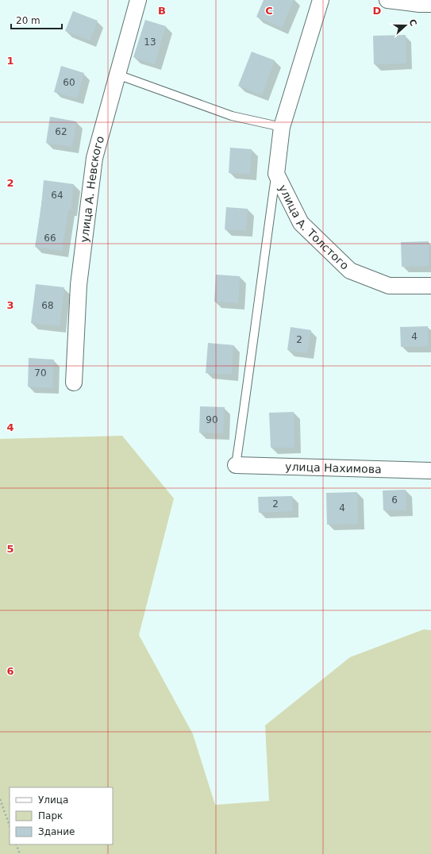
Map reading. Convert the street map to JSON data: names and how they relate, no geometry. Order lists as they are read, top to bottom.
{
  "streets": {
    "street": ["улица А. Невского", "улица А. Толстого", "улица Нахимова"]
  },
  "house_numbers": [
    "13",
    "60",
    "62",
    "64",
    "66",
    "68",
    "4",
    "2",
    "70",
    "90",
    "6",
    "2",
    "4"
  ],
  "legend": ["Улица", "Парк", "Здание"],
  "scale_bar": "20 m",
  "north": "right",
  "grid": {
    "columns": ["B", "C", "D"],
    "rows": [
      "1",
      "2",
      "3",
      "4",
      "5",
      "6"
    ]
  }
}
